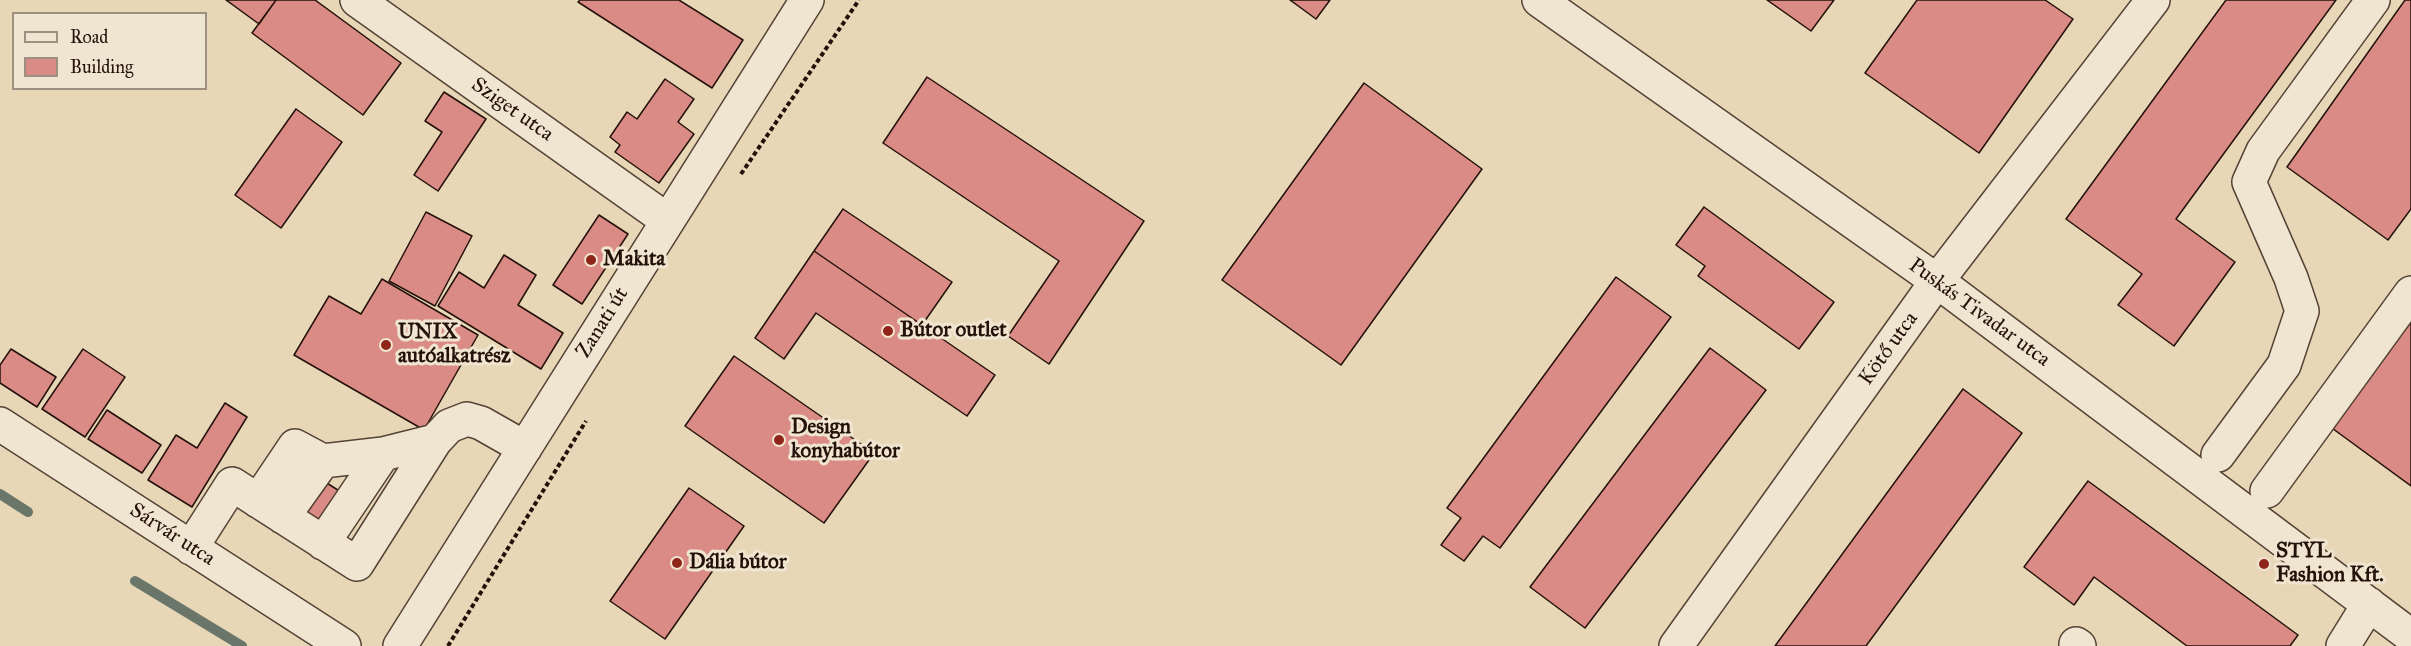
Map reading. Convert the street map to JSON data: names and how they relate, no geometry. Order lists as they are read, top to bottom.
{
  "streets": {
    "street": [
      "Sziget utca",
      "Puskás Tivadar utca",
      "Zanati út",
      "Kötő utca",
      "Sárvár utca"
    ]
  },
  "crossings": [
    ["Sziget utca", "Zanati út"],
    ["Puskás Tivadar utca", "Kötő utca"]
  ],
  "places": [
    "Makita",
    "Bútor outlet",
    "UNIX autóalkatrész",
    "Design konyhabútor",
    "Dália bútor",
    "STYL Fashion Kft."
  ],
  "legend": ["Road", "Building"]
}
